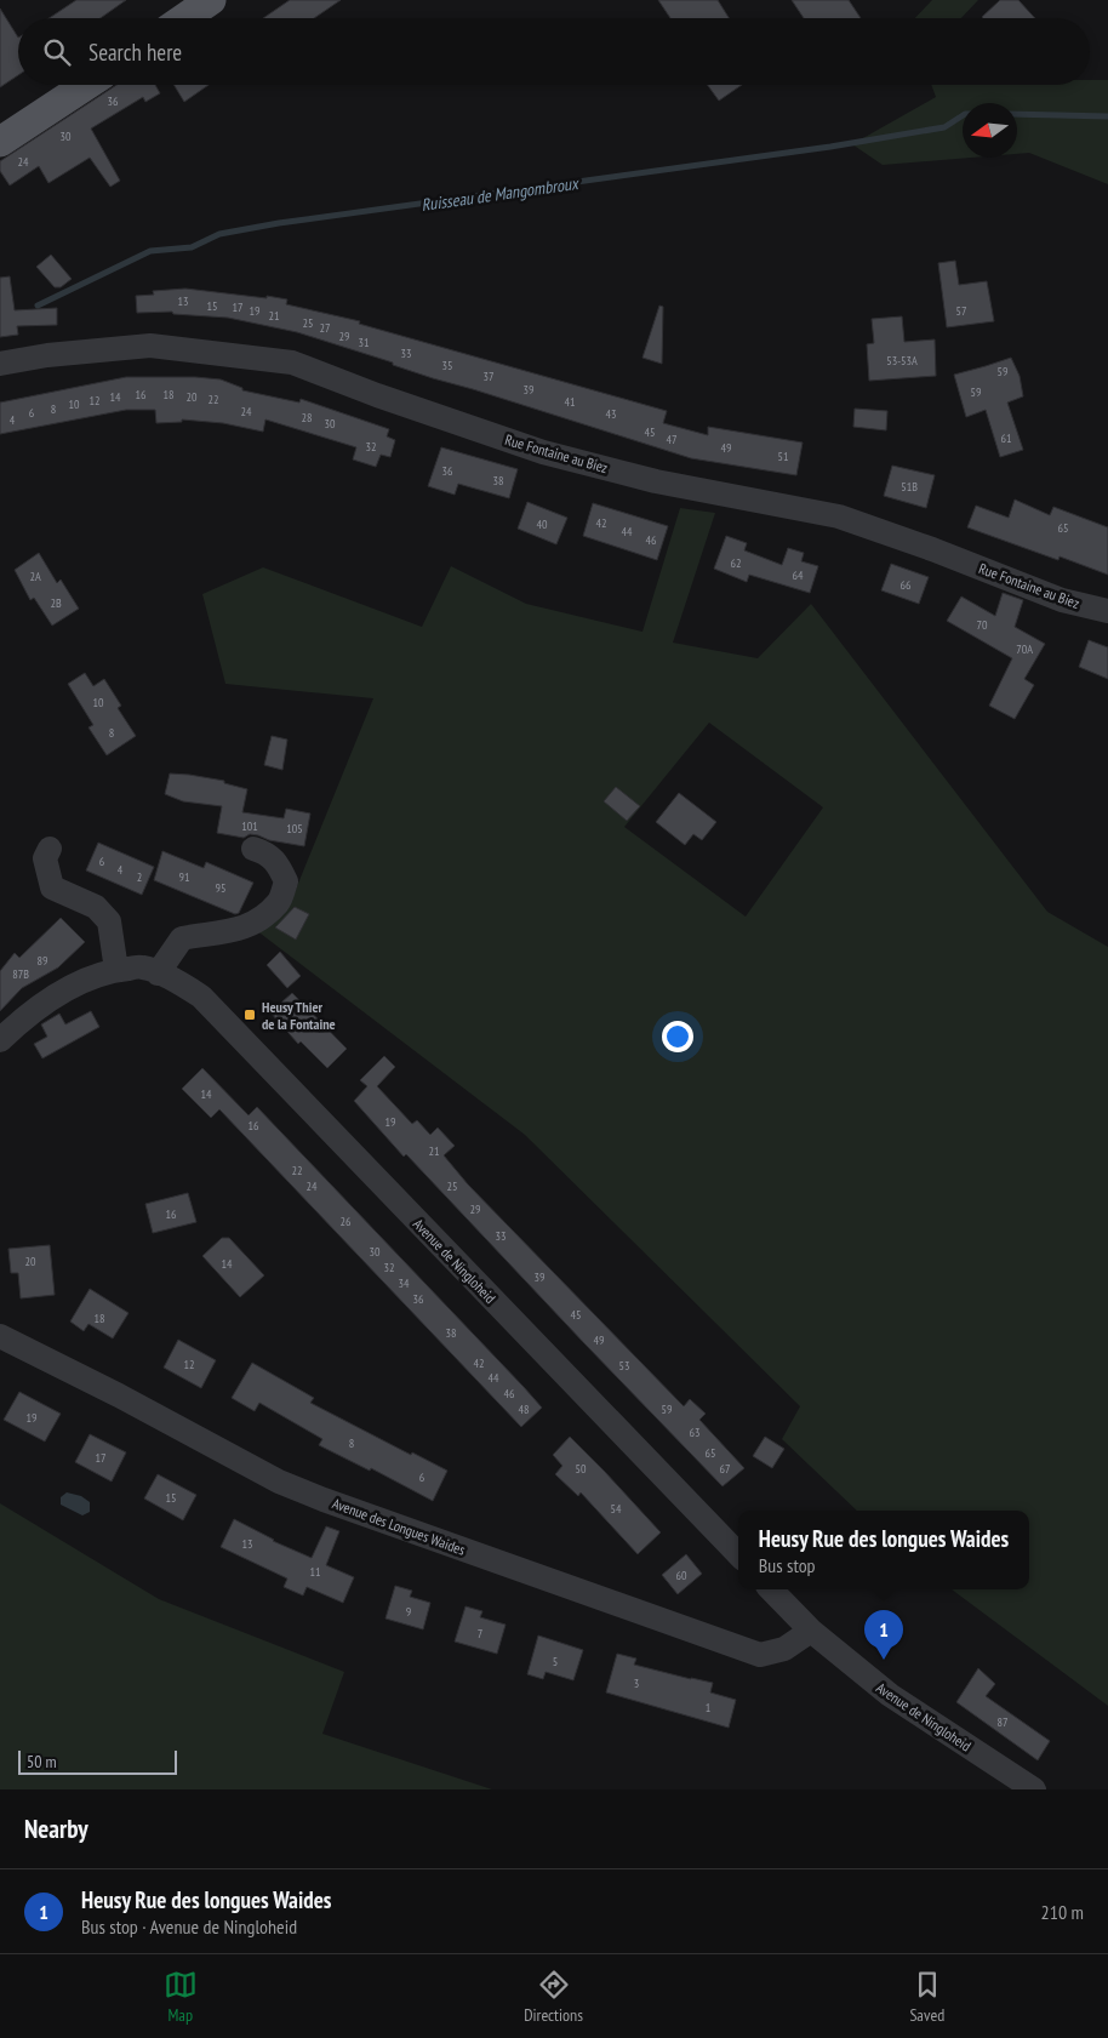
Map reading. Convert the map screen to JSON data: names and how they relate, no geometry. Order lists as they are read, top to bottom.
{
  "streets": {
    "street": ["Rue Fontaine au Biez", "Avenue de Ningloheid", "Avenue des Longues Waides"]
  },
  "crossings": [
    ["Avenue de Ningloheid", "Avenue des Longues Waides"]
  ],
  "water": ["Ruisseau de Mangombroux"],
  "places": {
    "transit": ["Heusy Thier de la Fontaine"]
  },
  "house_numbers": [
    "36",
    "30",
    "24",
    "13",
    "15",
    "17",
    "19",
    "57",
    "21",
    "25",
    "27",
    "29",
    "31",
    "33",
    "53-53A",
    "35",
    "59",
    "37",
    "39",
    "59",
    "16",
    "18",
    "14",
    "20",
    "22",
    "12",
    "41",
    "10",
    "8",
    "24",
    "6",
    "43",
    "28",
    "4",
    "30",
    "45",
    "61",
    "47",
    "32",
    "49",
    "51",
    "36",
    "38",
    "51B",
    "42",
    "40",
    "65",
    "44",
    "46",
    "62",
    "64",
    "2A",
    "66",
    "2B",
    "70",
    "70A",
    "10",
    "8",
    "101",
    "105",
    "6",
    "4",
    "2",
    "91",
    "95",
    "89",
    "87B",
    "14",
    "19",
    "16",
    "21",
    "22",
    "24",
    "25",
    "29",
    "16",
    "26",
    "33",
    "30",
    "20",
    "14",
    "32",
    "39",
    "34",
    "36",
    "45",
    "18",
    "38",
    "49",
    "42",
    "12",
    "53",
    "44",
    "46",
    "48",
    "59",
    "19",
    "63",
    "8",
    "65",
    "17",
    "50",
    "67",
    "6",
    "15",
    "54",
    "13",
    "11",
    "60",
    "9",
    "7",
    "5",
    "3",
    "1",
    "87"
  ],
  "scale_bar": "50 m",
  "north": "left",
  "page": {
    "search": "Search here",
    "popup": ["Heusy Rue des longues Waides", "Bus stop"],
    "pins": "1",
    "scale": "50 m",
    "heading": "Nearby",
    "list": [
      {
        "mark": "1",
        "name": "Heusy Rue des longues Waides",
        "note": "Bus stop · Avenue de Ningloheid",
        "value": "210 m"
      }
    ],
    "nav": ["Map", "Directions", "Saved"]
  }
}
